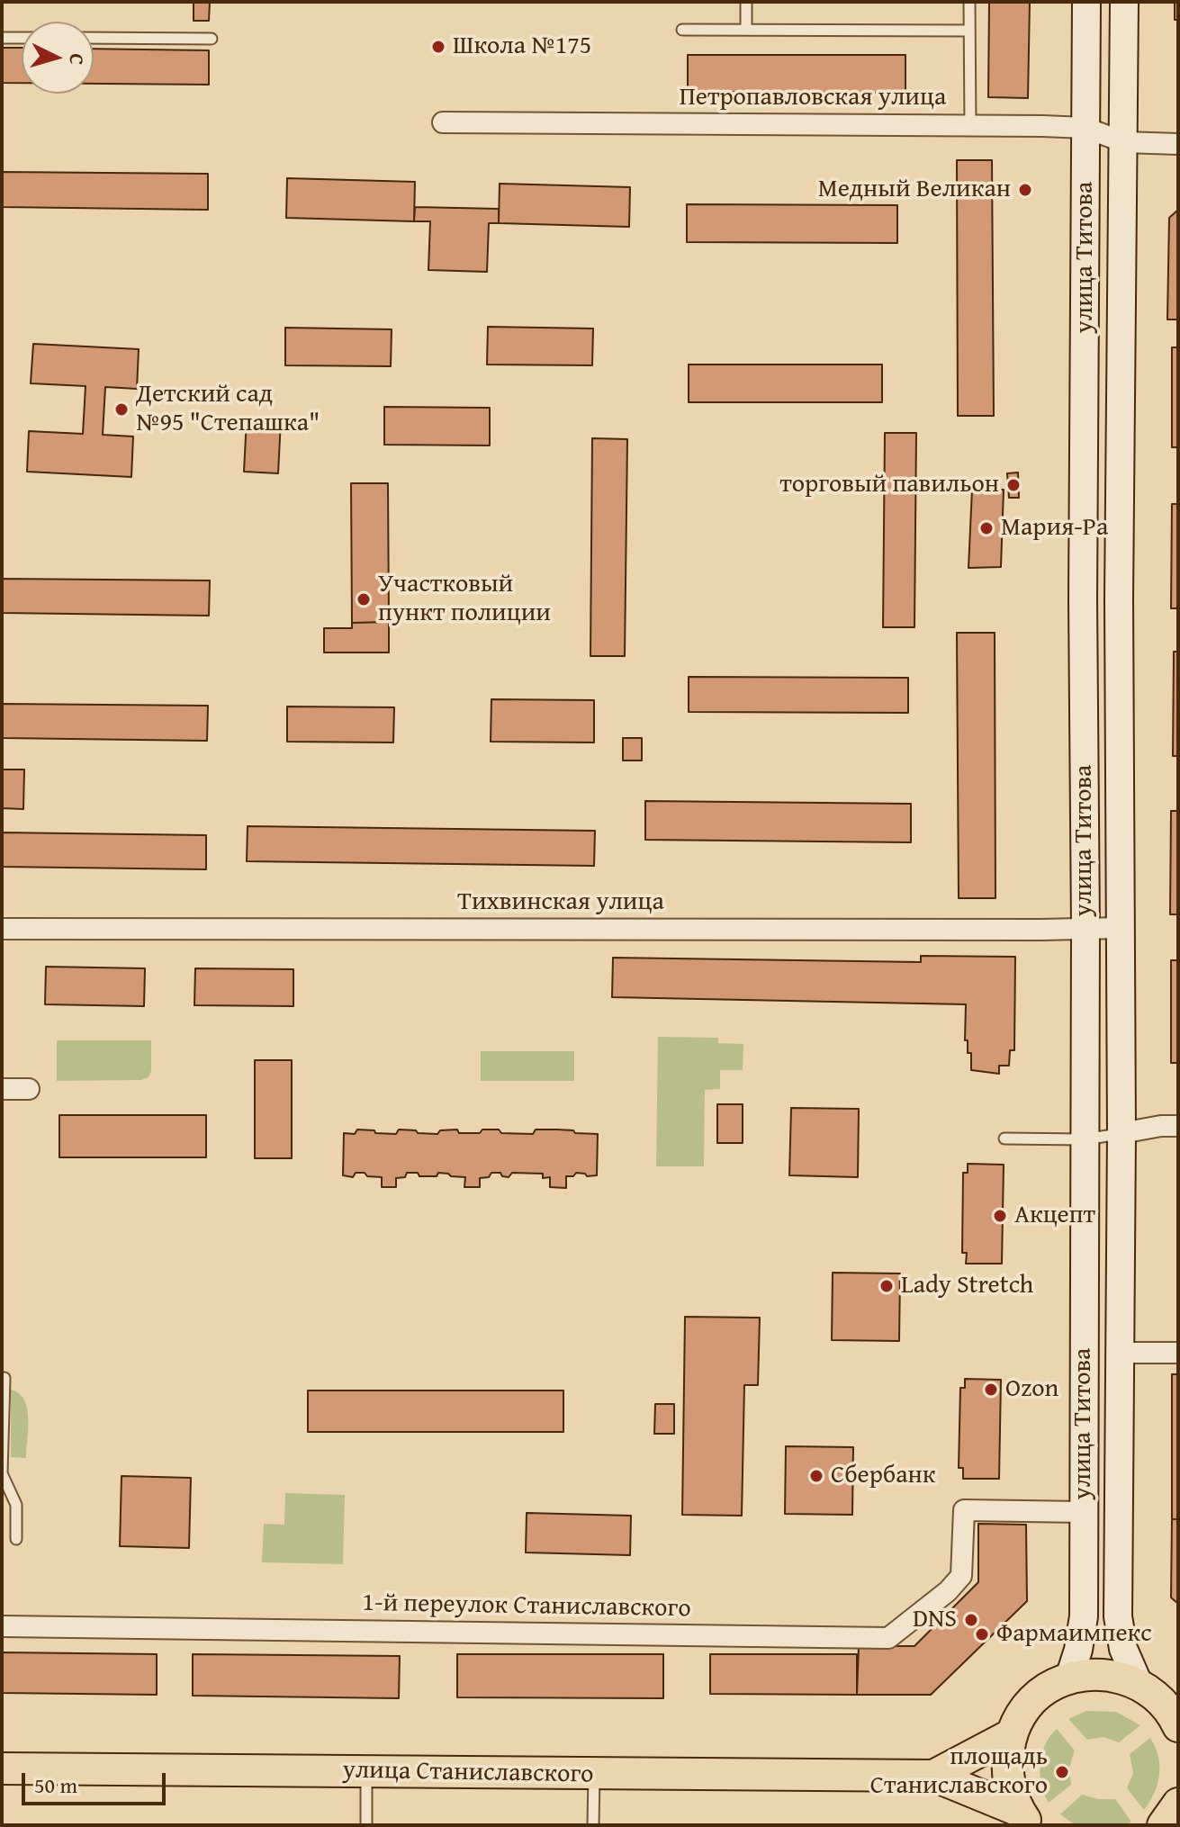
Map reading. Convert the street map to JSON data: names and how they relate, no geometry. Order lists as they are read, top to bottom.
{
  "streets": {
    "main road": ["улица Титова", "улица Станиславского"],
    "street": ["Петропавловская улица", "Тихвинская улица", "1-й переулок Станиславского"]
  },
  "crossings": [
    ["Петропавловская улица", "улица Титова"],
    ["улица Титова", "Тихвинская улица"],
    ["улица Титова", "1-й переулок Станиславского"]
  ],
  "places": [
    "Школа №175",
    "Медный Великан",
    "Детский сад №95 \"Степашка\"",
    "торговый павильон",
    "Мария-Ра",
    "Участковый пункт полиции",
    "Акцепт",
    "Lady Stretch",
    "Ozon",
    "Сбербанк",
    "DNS",
    "Фармаимпекс",
    "площадь Станиславского"
  ],
  "scale_bar": "50 m",
  "north": "right"
}
